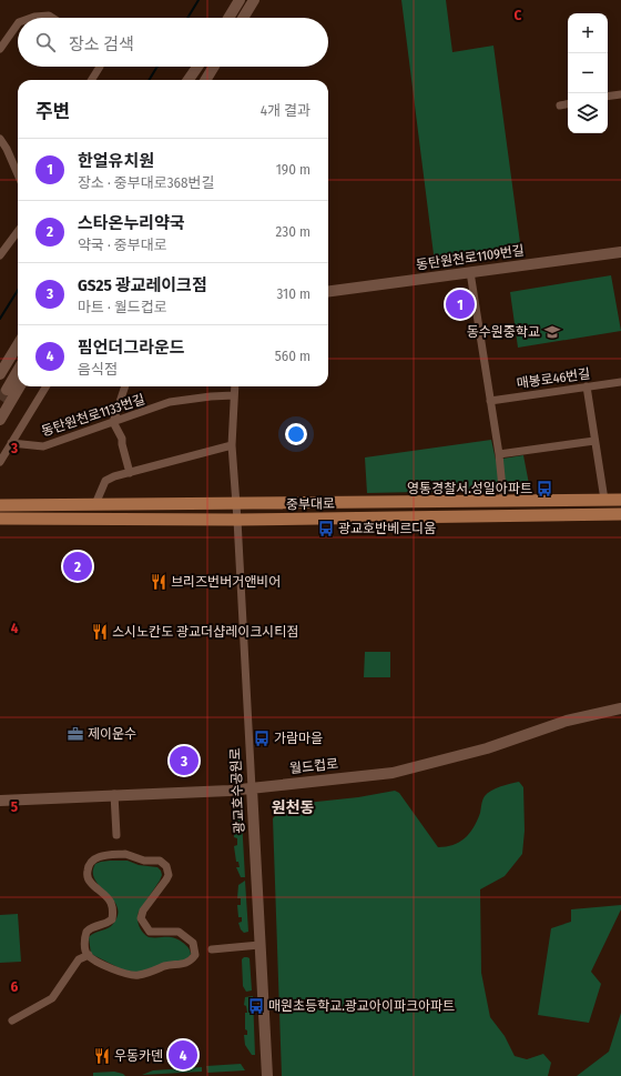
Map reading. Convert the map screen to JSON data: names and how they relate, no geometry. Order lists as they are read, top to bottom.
{
  "streets": {
    "main road": ["중부대로"],
    "street": [
      "동탄원천로1109번길",
      "매봉로46번길",
      "동탄원천로1133번길",
      "월드컵로",
      "광교호수공원로"
    ]
  },
  "crossings": [
    ["동탄원천로1133번길", "광교호수공원로"],
    ["중부대로", "광교호수공원로"],
    ["월드컵로", "광교호수공원로"]
  ],
  "districts": ["원천동"],
  "places": {
    "school or university": ["동수원중학교"],
    "bus stop": [
      "영통경찰서.성일아파트",
      "광교호반베르디움",
      "가람마을",
      "매원초등학교.광교아이파크아파트"
    ],
    "restaurant": ["브리즈번버거앤비어", "스시노칸도 광교더샵레이크시티점", "우동카덴"],
    "office": ["제이운수"]
  },
  "page": {
    "map_buttons": ["+", "−"],
    "search": "장소 검색",
    "heading": ["주변", "4개 결과"],
    "list": [
      {
        "mark": "1",
        "name": "한얼유치원",
        "note": "장소 · 중부대로368번길",
        "value": "190 m"
      },
      {
        "mark": "2",
        "name": "스타온누리약국",
        "note": "약국 · 중부대로",
        "value": "230 m"
      },
      {
        "mark": "3",
        "name": "GS25 광교레이크점",
        "note": "마트 · 월드컵로",
        "value": "310 m"
      },
      {
        "mark": "4",
        "name": "핌언더그라운드",
        "note": "음식점",
        "value": "560 m"
      }
    ],
    "pins": [
      "1",
      "2",
      "3",
      "4"
    ]
  },
  "grid": {
    "columns": ["C"],
    "rows": [
      "3",
      "4",
      "5",
      "6"
    ]
  }
}
